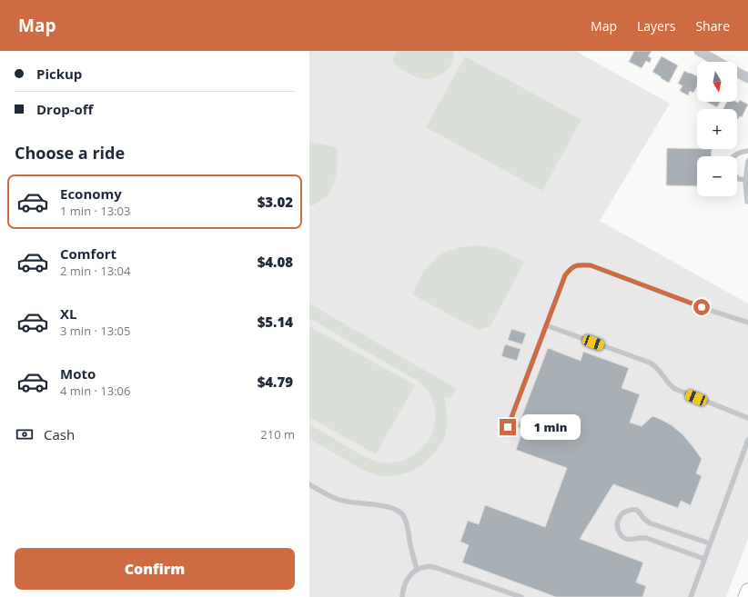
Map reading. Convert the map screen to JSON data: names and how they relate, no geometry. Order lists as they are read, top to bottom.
{
  "north": "bottom",
  "page": {
    "header": "Map",
    "nav": ["Map", "Layers", "Share"],
    "banner": ["Pickup", "Drop-off"],
    "map_buttons": ["+", "−"],
    "heading": "Choose a ride",
    "list": [
      {
        "name": "Economy",
        "note": "1 min · 13:03",
        "value": "$3.02"
      },
      {
        "name": "Comfort",
        "note": "2 min · 13:04",
        "value": "$4.08"
      },
      {
        "name": "XL",
        "note": "3 min · 13:05",
        "value": "$5.14"
      },
      {
        "name": "Moto",
        "note": "4 min · 13:06",
        "value": "$4.79"
      }
    ],
    "pay": ["Cash", "210 m"],
    "bubble": "1 min",
    "buttons": "Confirm"
  }
}
